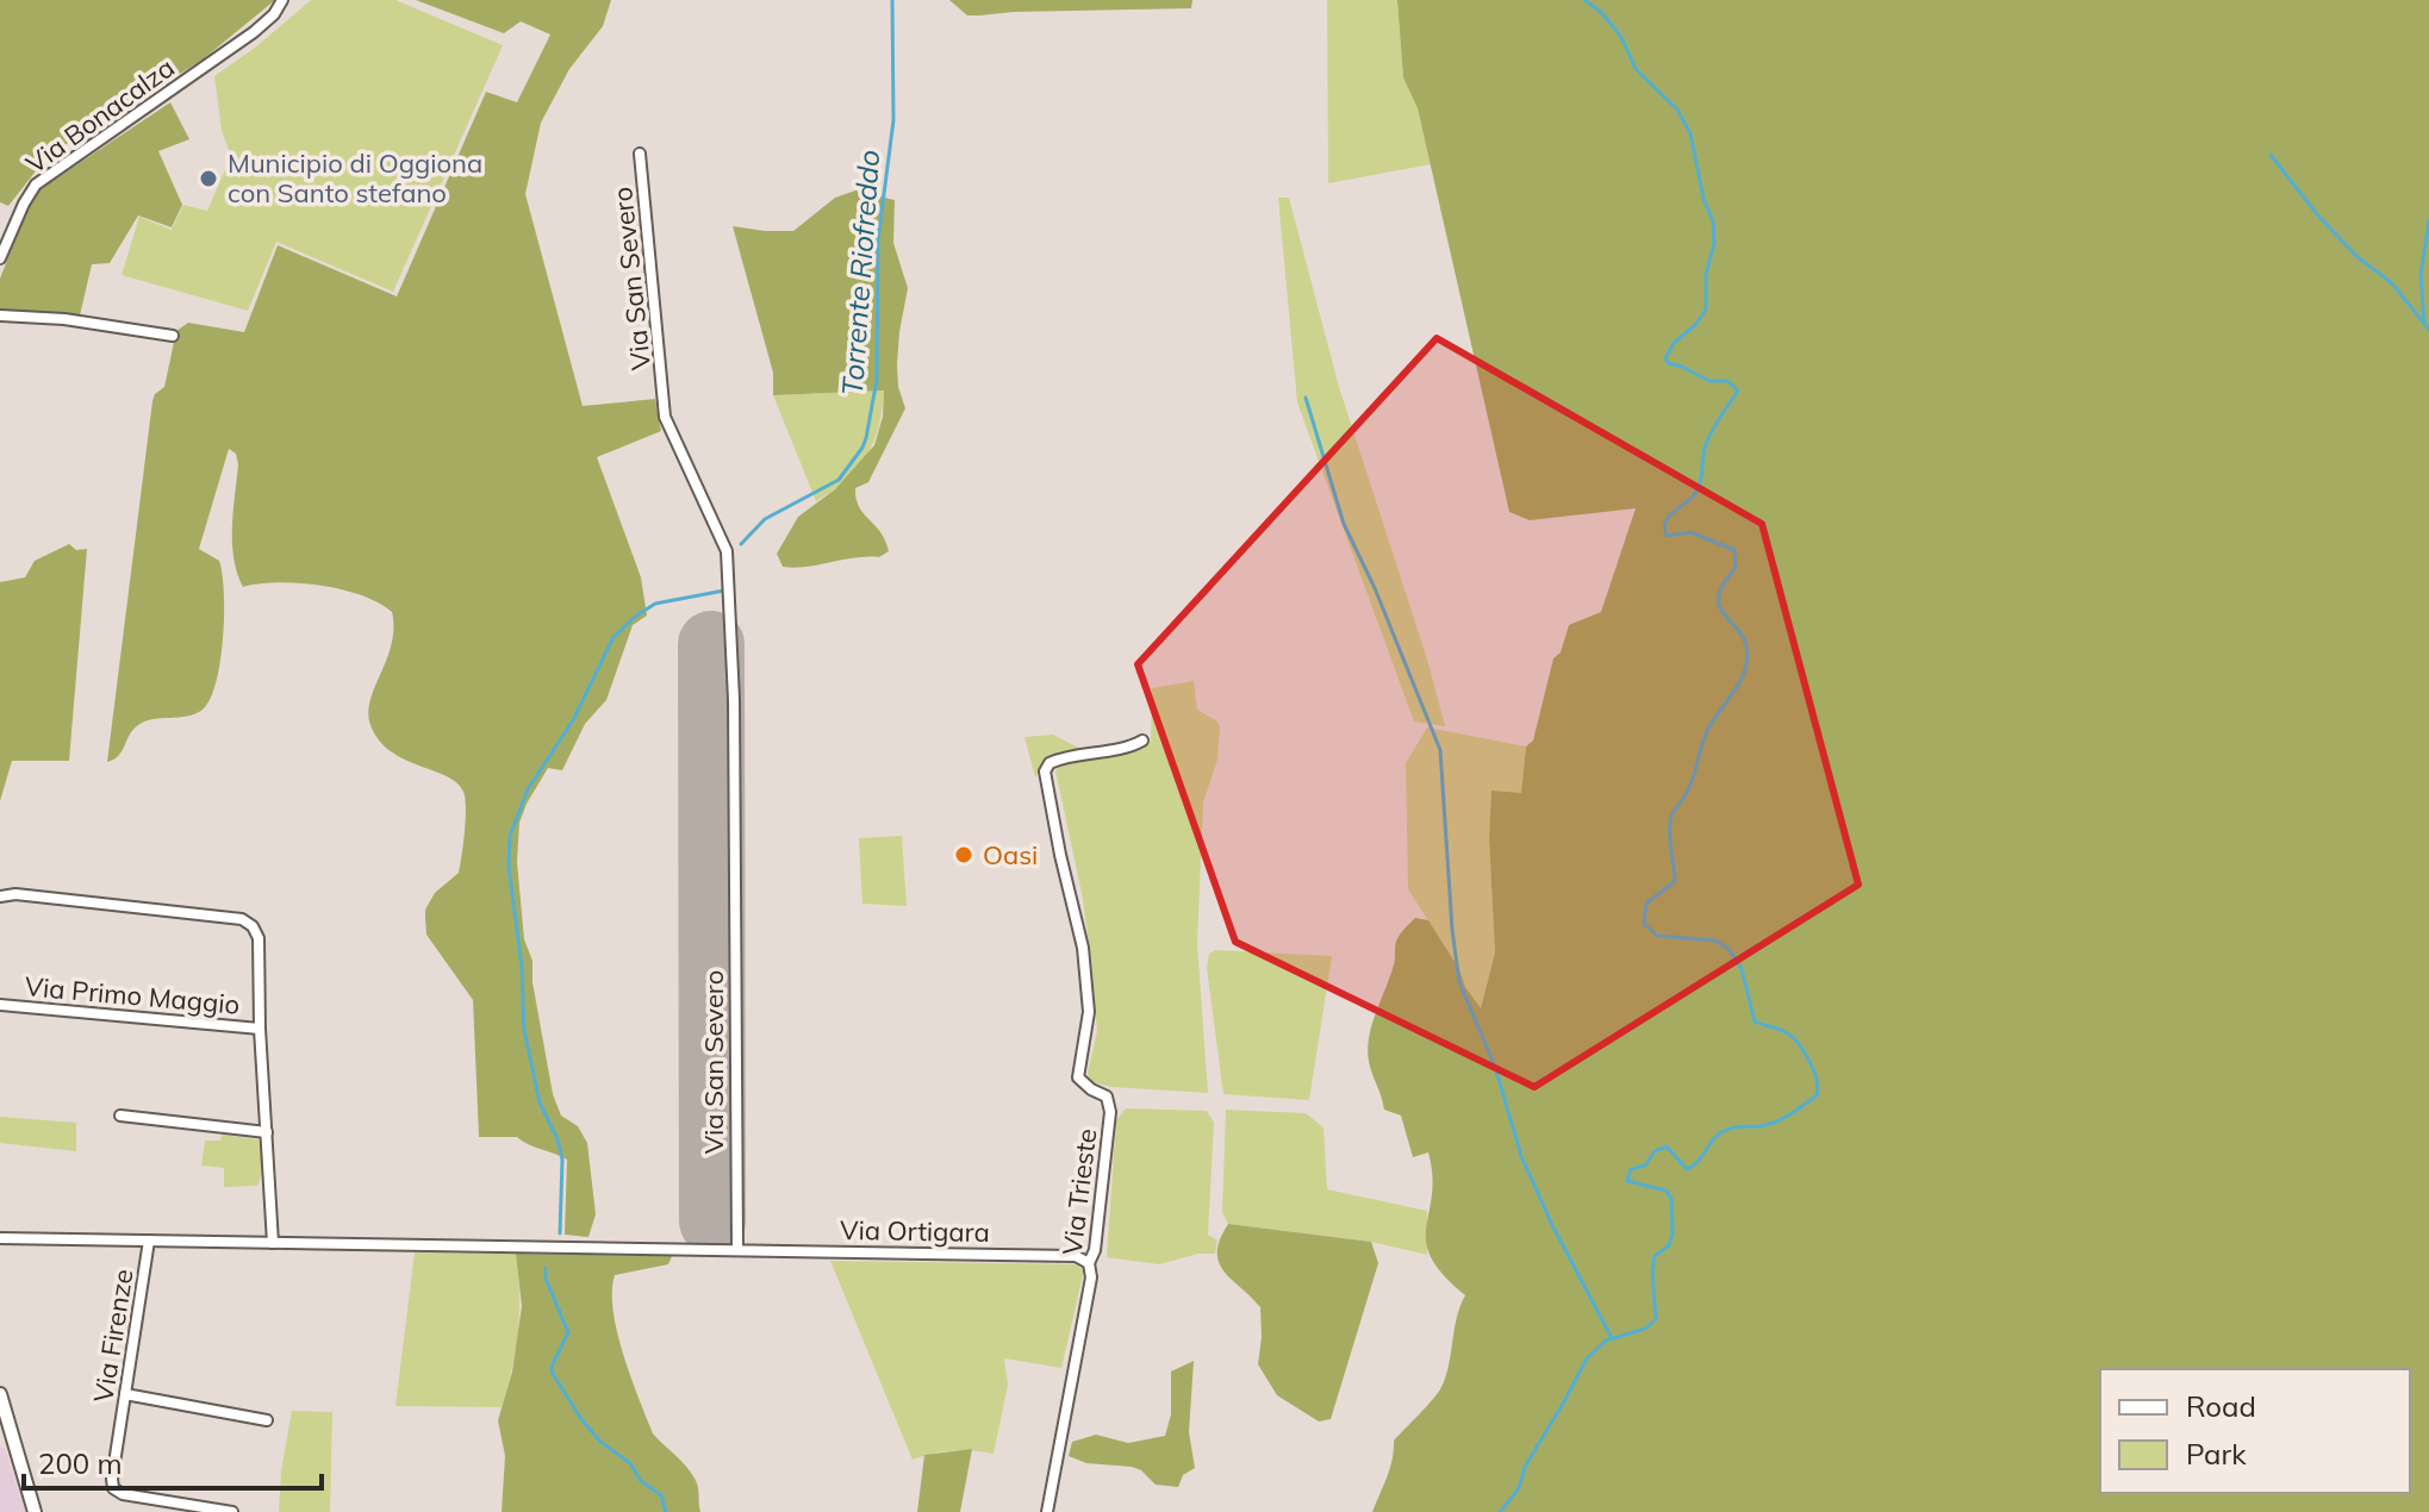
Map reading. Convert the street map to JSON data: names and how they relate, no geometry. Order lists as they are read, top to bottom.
{
  "streets": {
    "street": [
      "Via Bonacalza",
      "Via San Severo",
      "Via Primo Maggio",
      "Via Trieste",
      "Via Ortigara",
      "Via Firenze"
    ]
  },
  "crossings": [
    ["Via San Severo", "Via Ortigara"],
    ["Via Trieste", "Via Ortigara"]
  ],
  "water": ["Torrente Riofreddo"],
  "places": ["Municipio di Oggiona con Santo stefano", "Oasi"],
  "legend": ["Road", "Park"],
  "scale_bar": "200 m"
}
